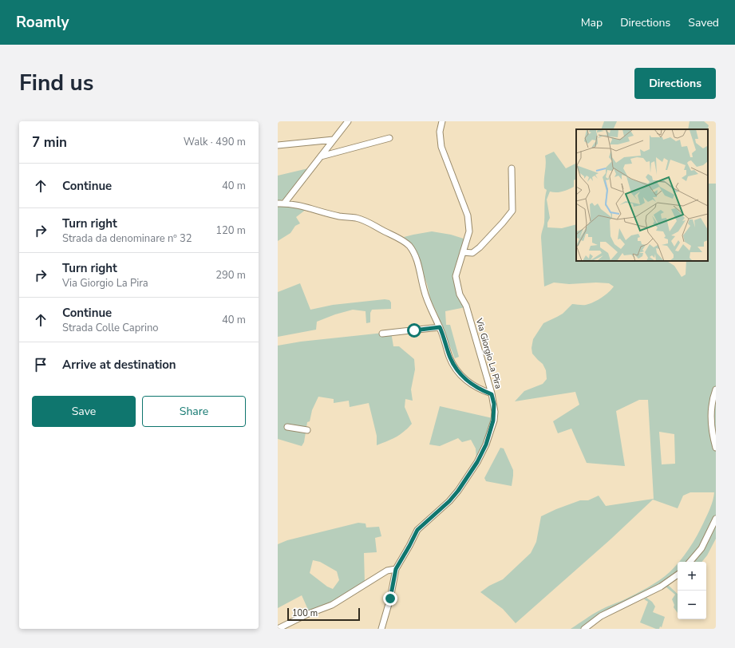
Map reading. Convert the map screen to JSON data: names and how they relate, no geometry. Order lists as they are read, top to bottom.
{
  "streets": {
    "street": ["Via Giorgio La Pira"]
  },
  "scale_bar": "100 m",
  "page": {
    "header": "Roamly",
    "nav": ["Map", "Directions", "Saved"],
    "title": "Find us",
    "buttons": [
      "Directions",
      ["Save", "Share"]
    ],
    "heading": ["7 min", "Walk · 490 m"],
    "list": [
      ["Continue", "40 m"],
      ["Turn right", "Strada da denominare nº 32", "120 m"],
      ["Turn right", "Via Giorgio La Pira", "290 m"],
      ["Continue", "Strada Colle Caprino", "40 m"],
      "Arrive at destination"
    ],
    "map_buttons": ["+", "−"],
    "scale": "100 m"
  }
}
